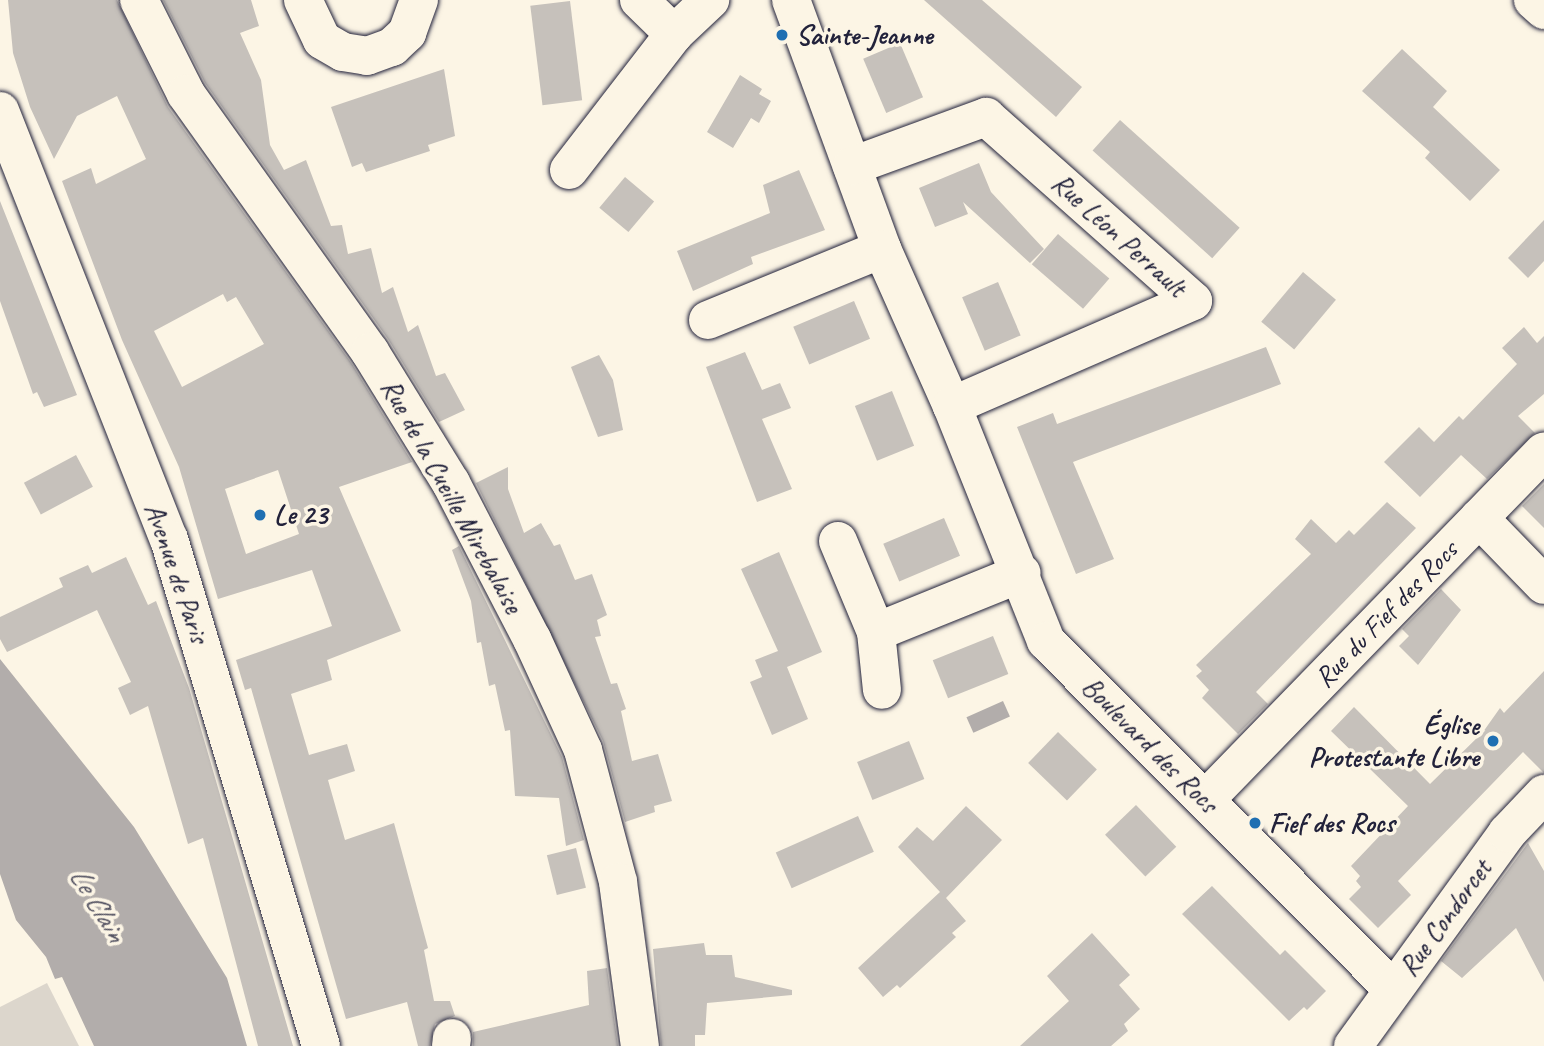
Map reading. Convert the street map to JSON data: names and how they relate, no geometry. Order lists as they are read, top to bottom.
{
  "streets": {
    "street": [
      "Rue Léon Perrault",
      "Rue de la Cueille Mirebalaise",
      "Avenue de Paris",
      "Rue du Fief des Rocs",
      "Boulevard des Rocs",
      "Rue Condorcet"
    ]
  },
  "crossings": [
    ["Rue Léon Perrault", "Boulevard des Rocs"],
    ["Rue du Fief des Rocs", "Boulevard des Rocs"],
    ["Boulevard des Rocs", "Rue Condorcet"]
  ],
  "water": ["Le Clain"],
  "places": [
    "Sainte-Jeanne",
    "Le 23",
    "Église Protestante Libre",
    "Fief des Rocs"
  ]
}
